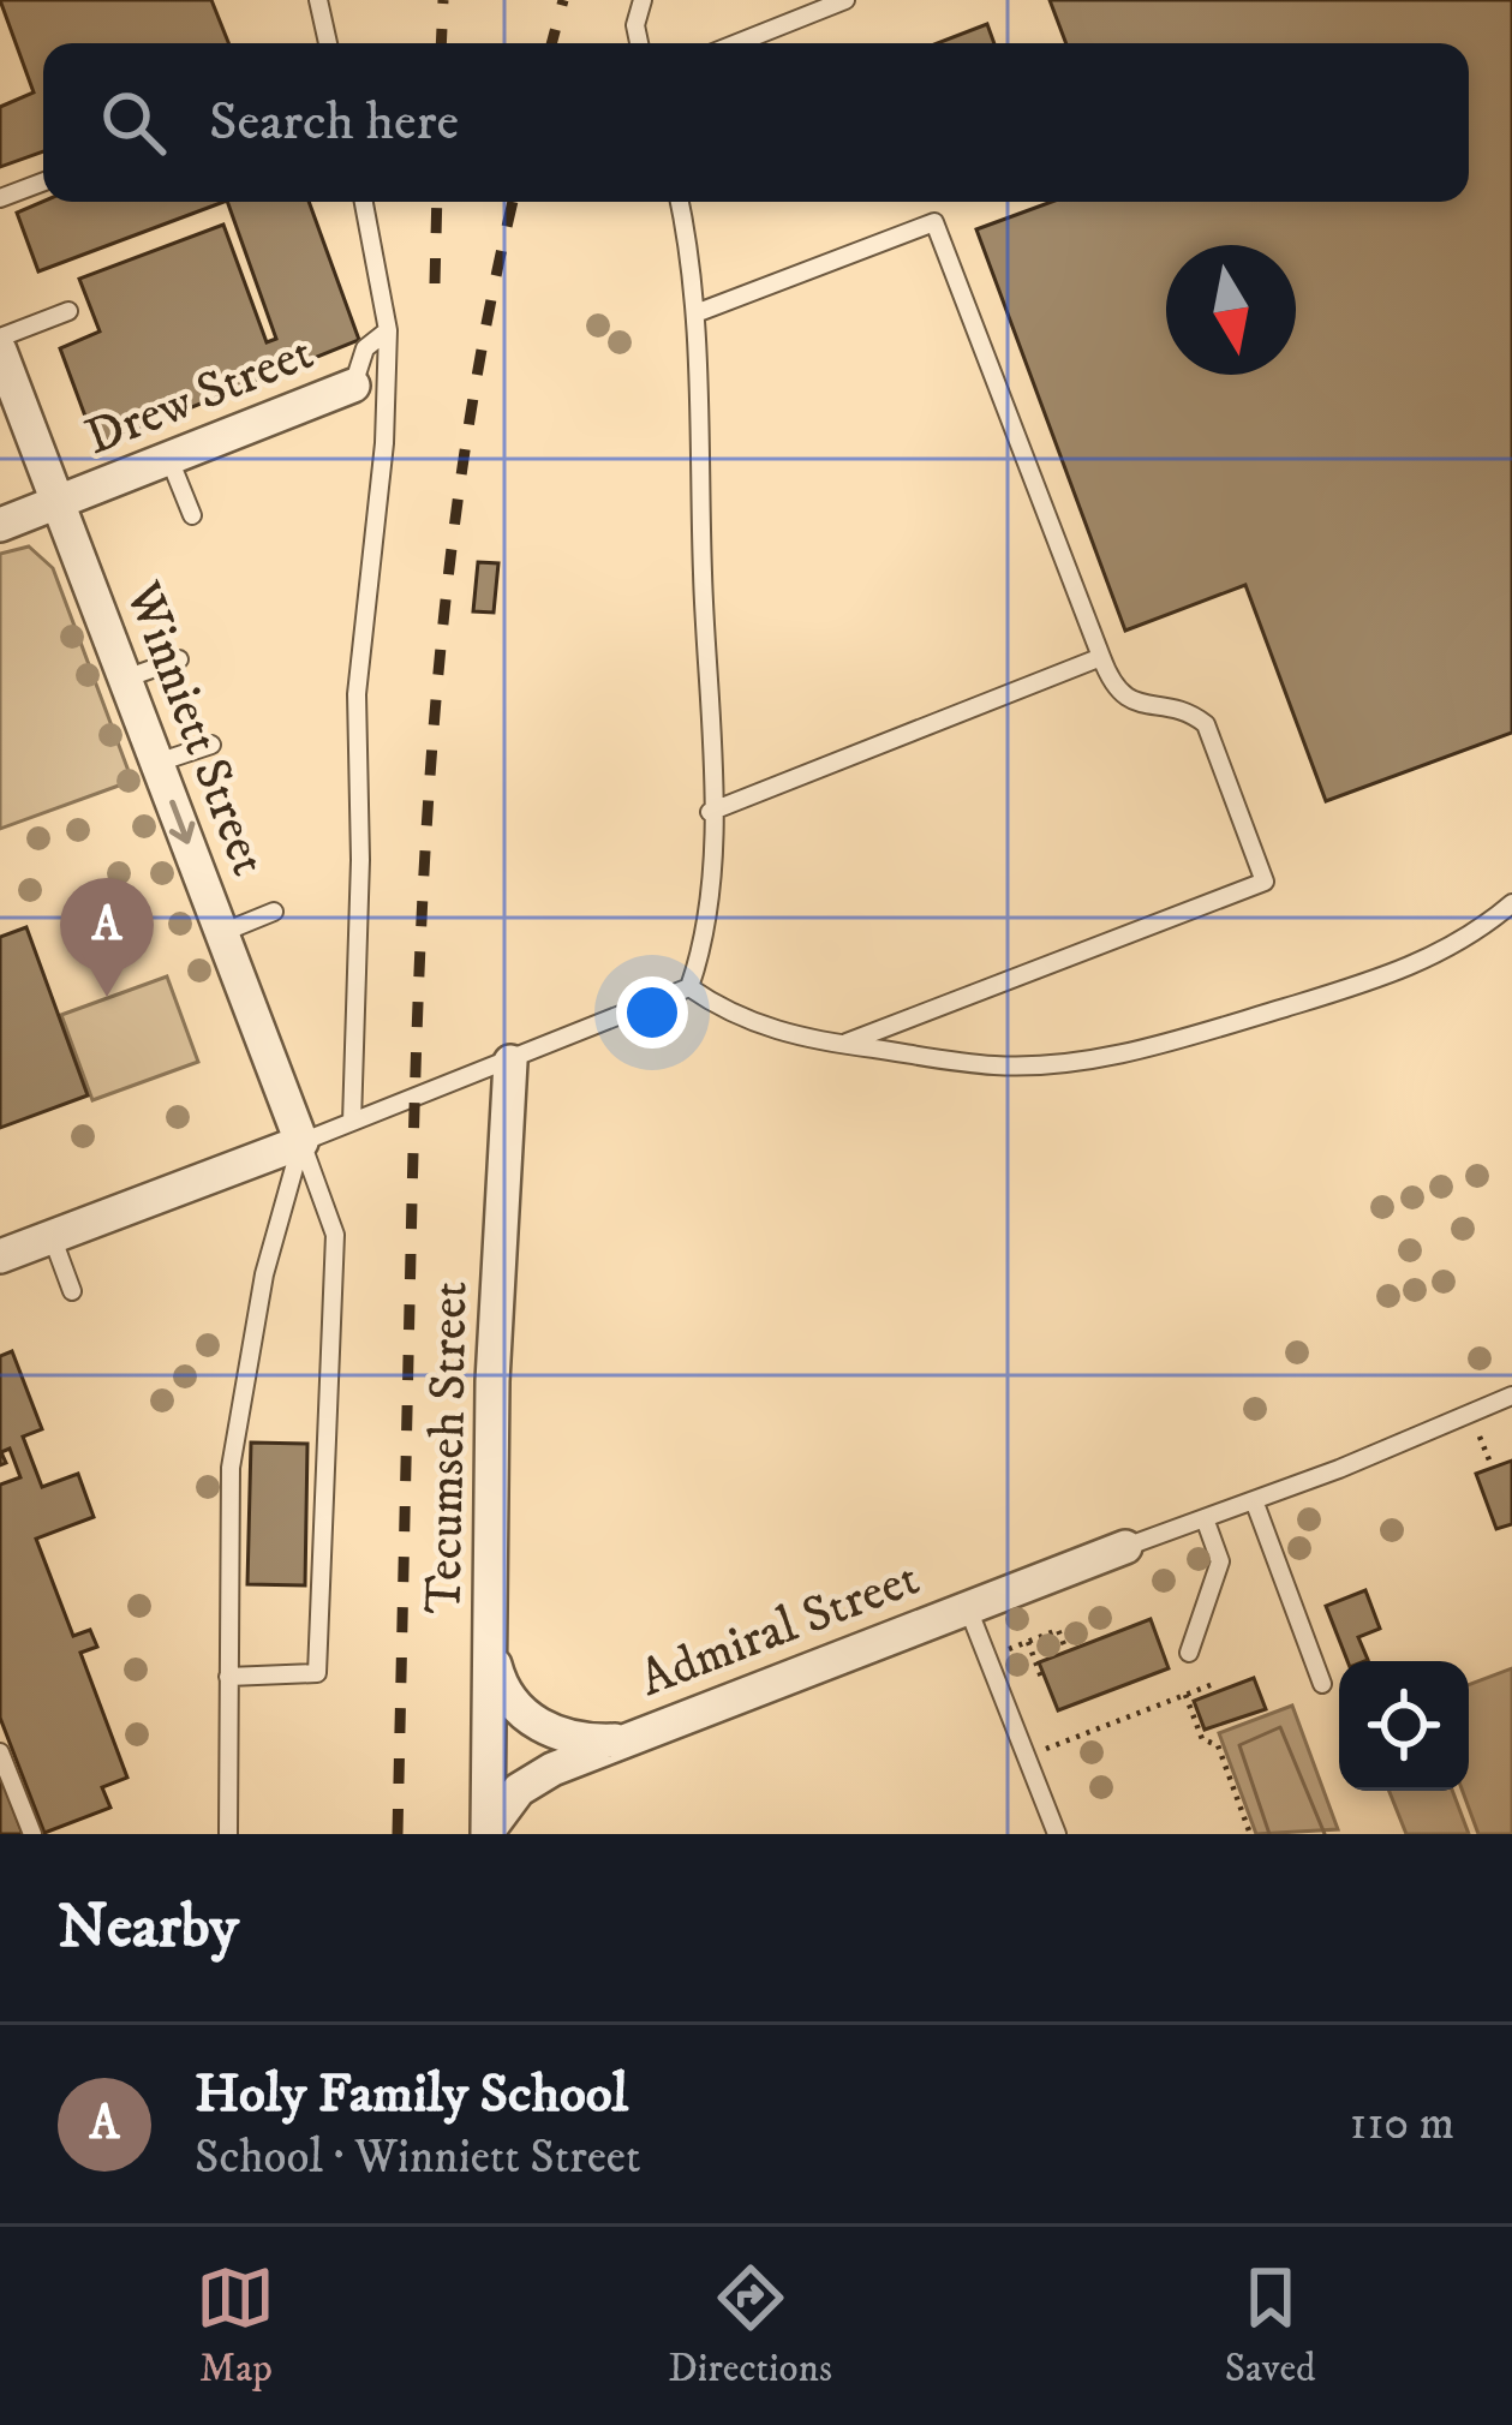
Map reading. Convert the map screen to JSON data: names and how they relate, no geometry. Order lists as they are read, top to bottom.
{
  "streets": {
    "street": [
      "Drew Street",
      "Winniett Street",
      "Tecumseh Street",
      "Admiral Street"
    ]
  },
  "crossings": [
    ["Drew Street", "Winniett Street"],
    ["Tecumseh Street", "Admiral Street"]
  ],
  "north": "bottom",
  "page": {
    "search": "Search here",
    "pins": "A",
    "heading": "Nearby",
    "list": [
      {
        "mark": "A",
        "name": "Holy Family School",
        "note": "School · Winniett Street",
        "value": "110 m"
      }
    ],
    "nav": ["Map", "Directions", "Saved"]
  }
}
